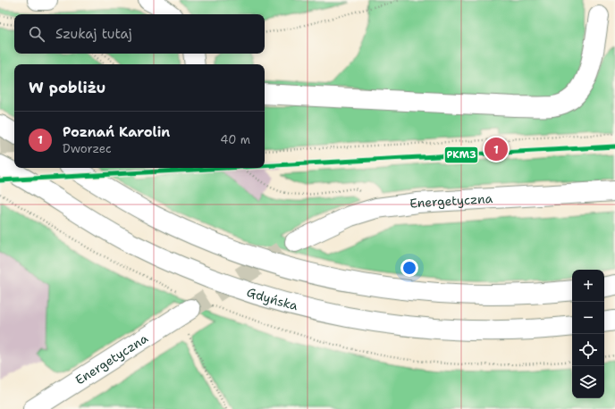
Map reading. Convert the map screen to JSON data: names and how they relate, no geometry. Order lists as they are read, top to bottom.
{
  "streets": {
    "main road": ["Energetyczna", "Gdyńska"]
  },
  "lines": ["transit line PKM3"],
  "page": {
    "search": "Szukaj tutaj",
    "heading": "W pobliżu",
    "list": [
      {
        "mark": "1",
        "name": "Poznań Karolin",
        "note": "Dworzec",
        "value": "40 m"
      }
    ],
    "pins": "1",
    "map_buttons": ["+", "−"]
  }
}
